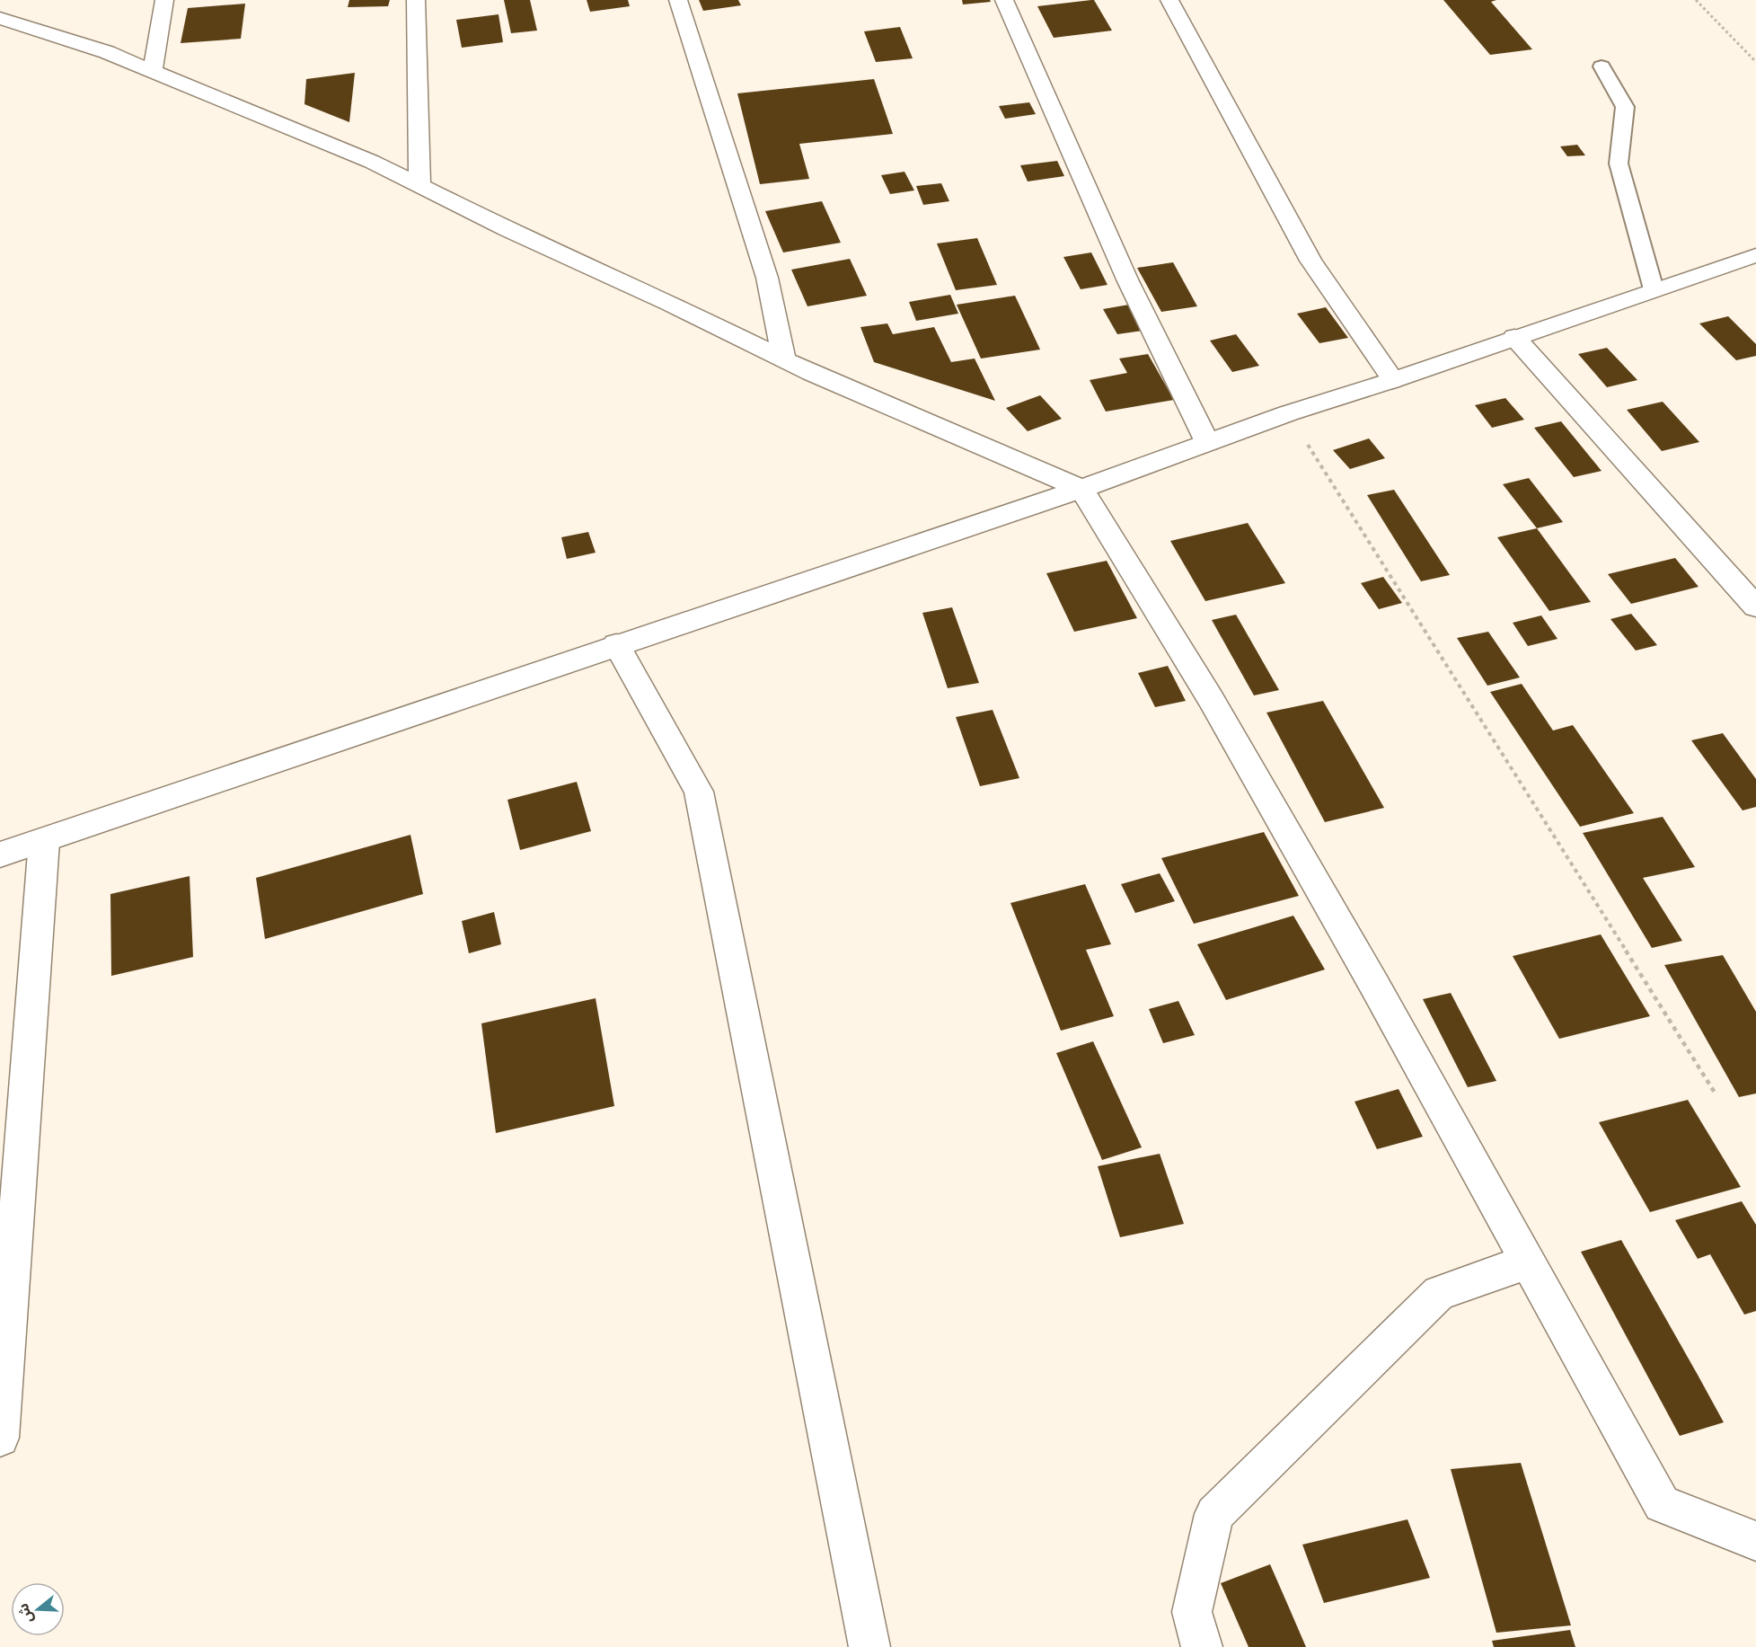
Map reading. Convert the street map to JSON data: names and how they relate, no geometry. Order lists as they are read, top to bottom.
{
  "north": "left"
}
